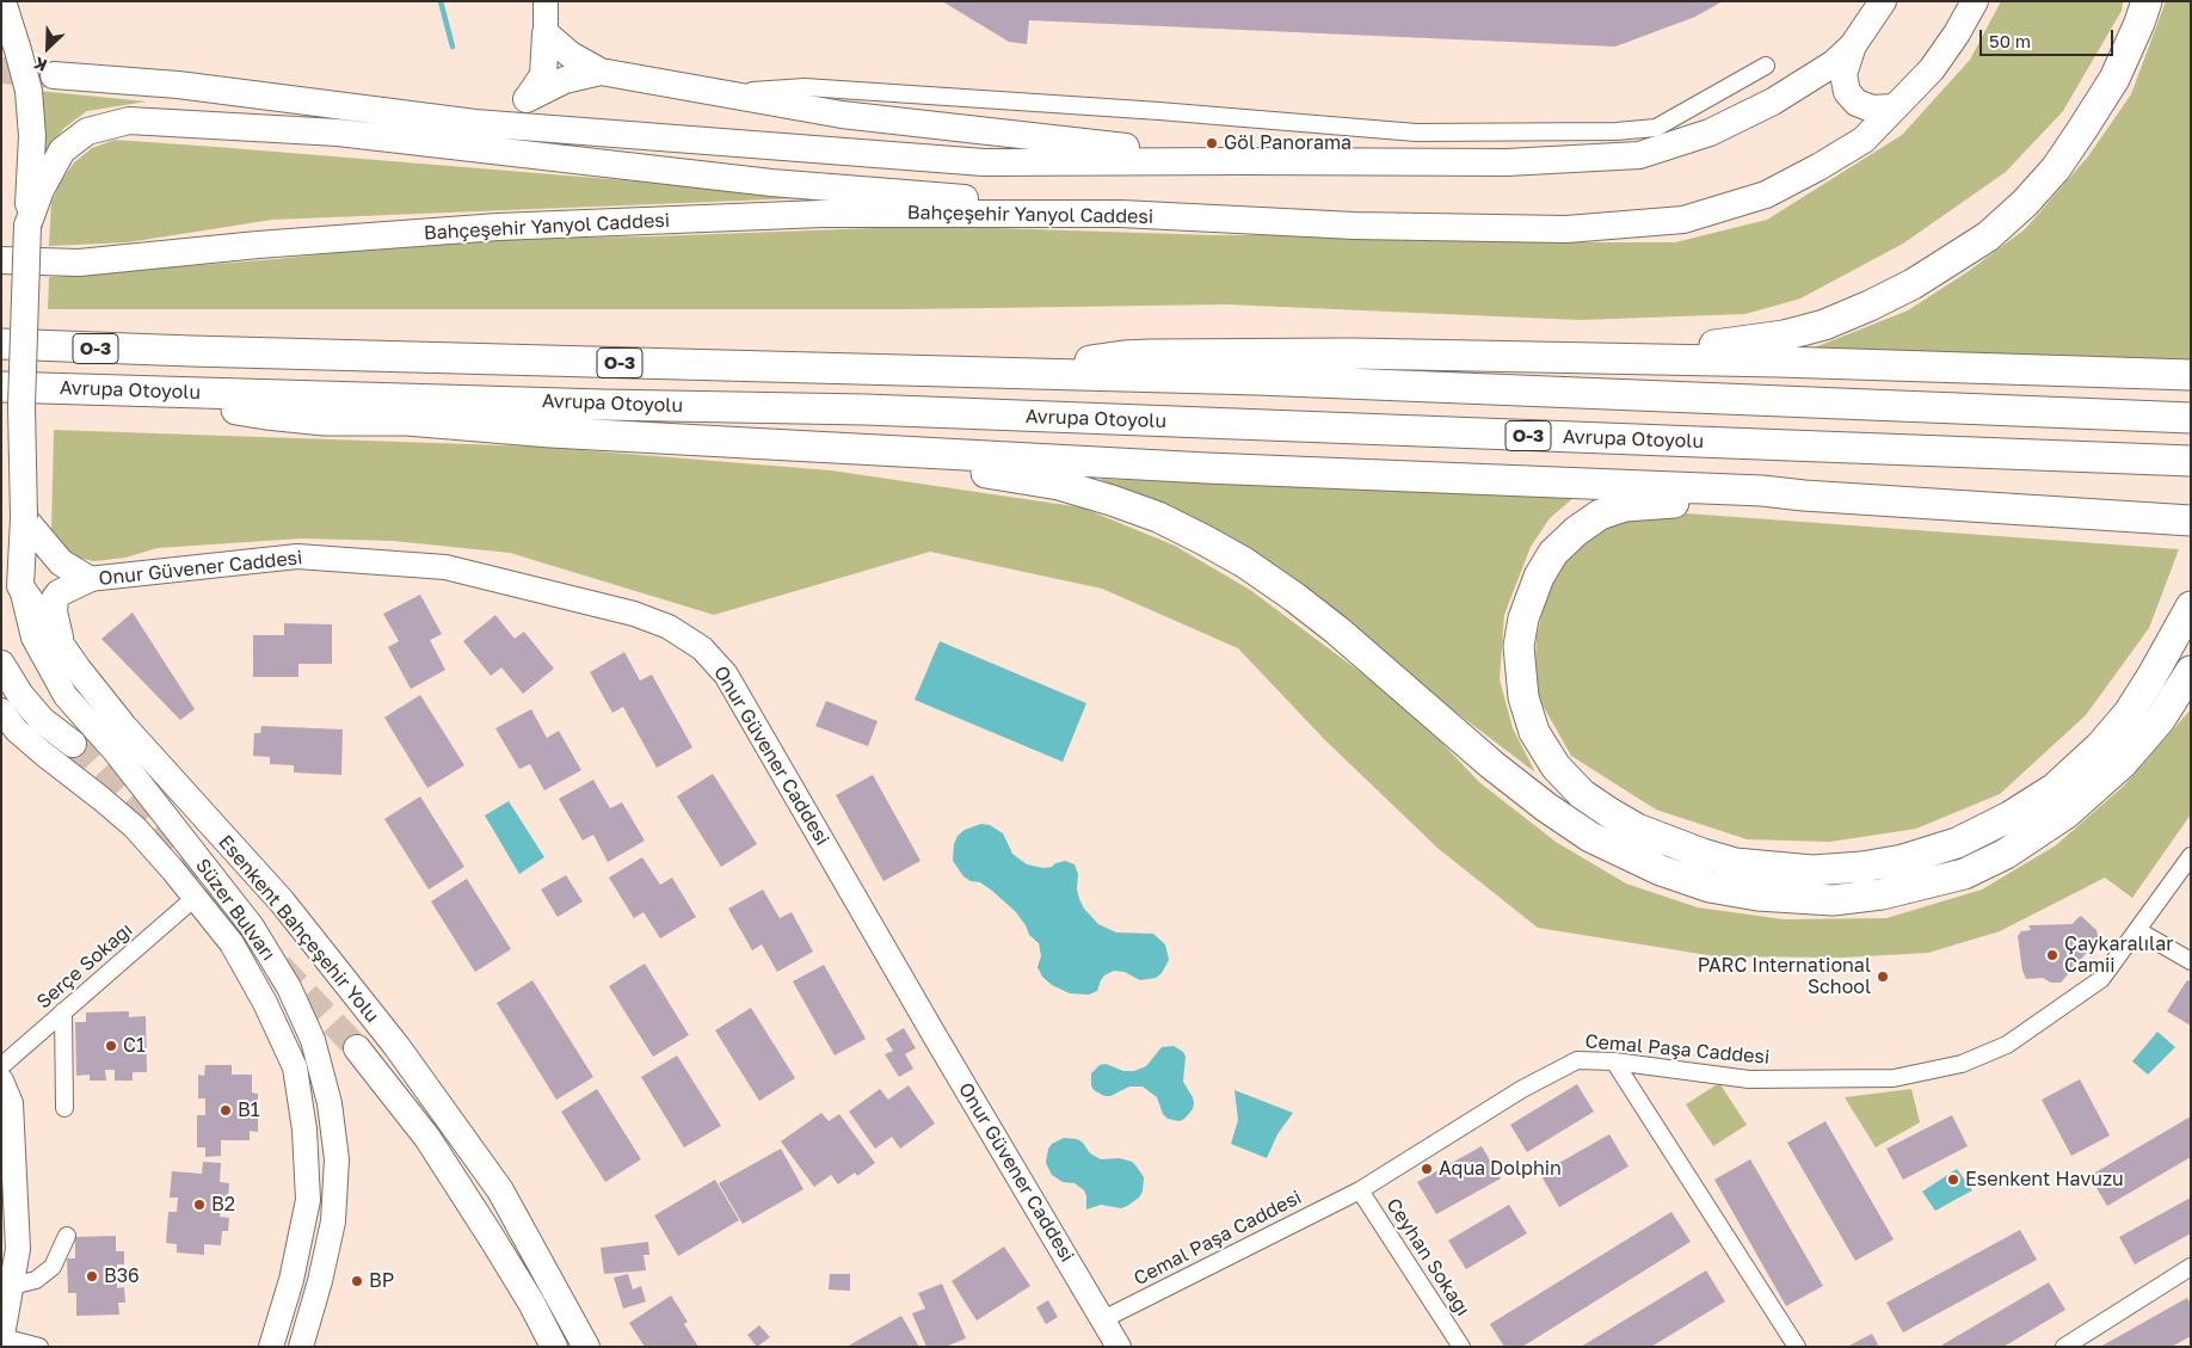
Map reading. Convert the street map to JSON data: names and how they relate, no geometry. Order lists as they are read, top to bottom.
{
  "streets": {
    "highway": ["O-3", "Avrupa Otoyolu"],
    "main road": ["Bahçeşehir Yanyol Caddesi", "Esenkent Bahçeşehir Yolu"],
    "street": [
      "Onur Güvener Caddesi",
      "Süzer Bulvarı",
      "Serçe Sokağı",
      "Cemal Paşa Caddesi",
      "Ceyhan Sokağı"
    ]
  },
  "crossings": [
    ["Onur Güvener Caddesi", "Cemal Paşa Caddesi"],
    ["Süzer Bulvarı", "Esenkent Bahçeşehir Yolu"],
    ["Süzer Bulvarı", "Serçe Sokağı"],
    ["Cemal Paşa Caddesi", "Ceyhan Sokağı"]
  ],
  "places": [
    "Göl Panorama",
    "Çaykaralılar Camii",
    "PARC International School",
    "C1",
    "B1",
    "Aqua Dolphin",
    "Esenkent Havuzu",
    "B2",
    "B36",
    "BP"
  ],
  "scale_bar": "50 m",
  "north": "bottom left"
}
